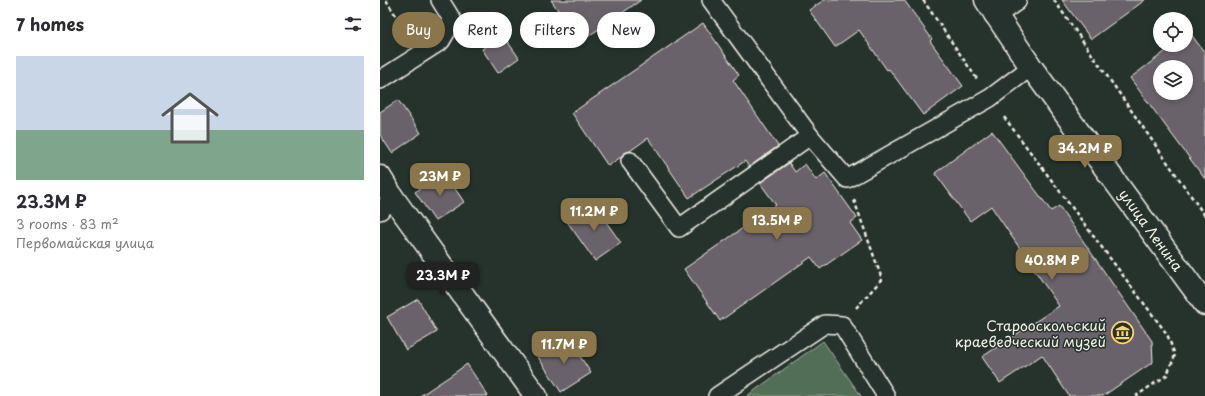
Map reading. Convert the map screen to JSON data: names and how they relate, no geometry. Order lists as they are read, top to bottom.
{
  "streets": {
    "main road": ["улица Ленина"]
  },
  "places": {
    "museum": ["Старооскольский краеведческий музей"]
  },
  "page": {
    "heading": "7 homes",
    "chip": [
      "Buy",
      "Rent",
      "Filters",
      "New"
    ],
    "list": [
      {
        "name": "23.3M ₽",
        "note": "3 rooms · 83 m² · Первомайская улица"
      }
    ],
    "price": [
      "34.2M ₽",
      "23M ₽",
      "11.2M ₽",
      "13.5M ₽",
      "40.8M ₽",
      "23.3M ₽",
      "11.7M ₽"
    ]
  }
}
